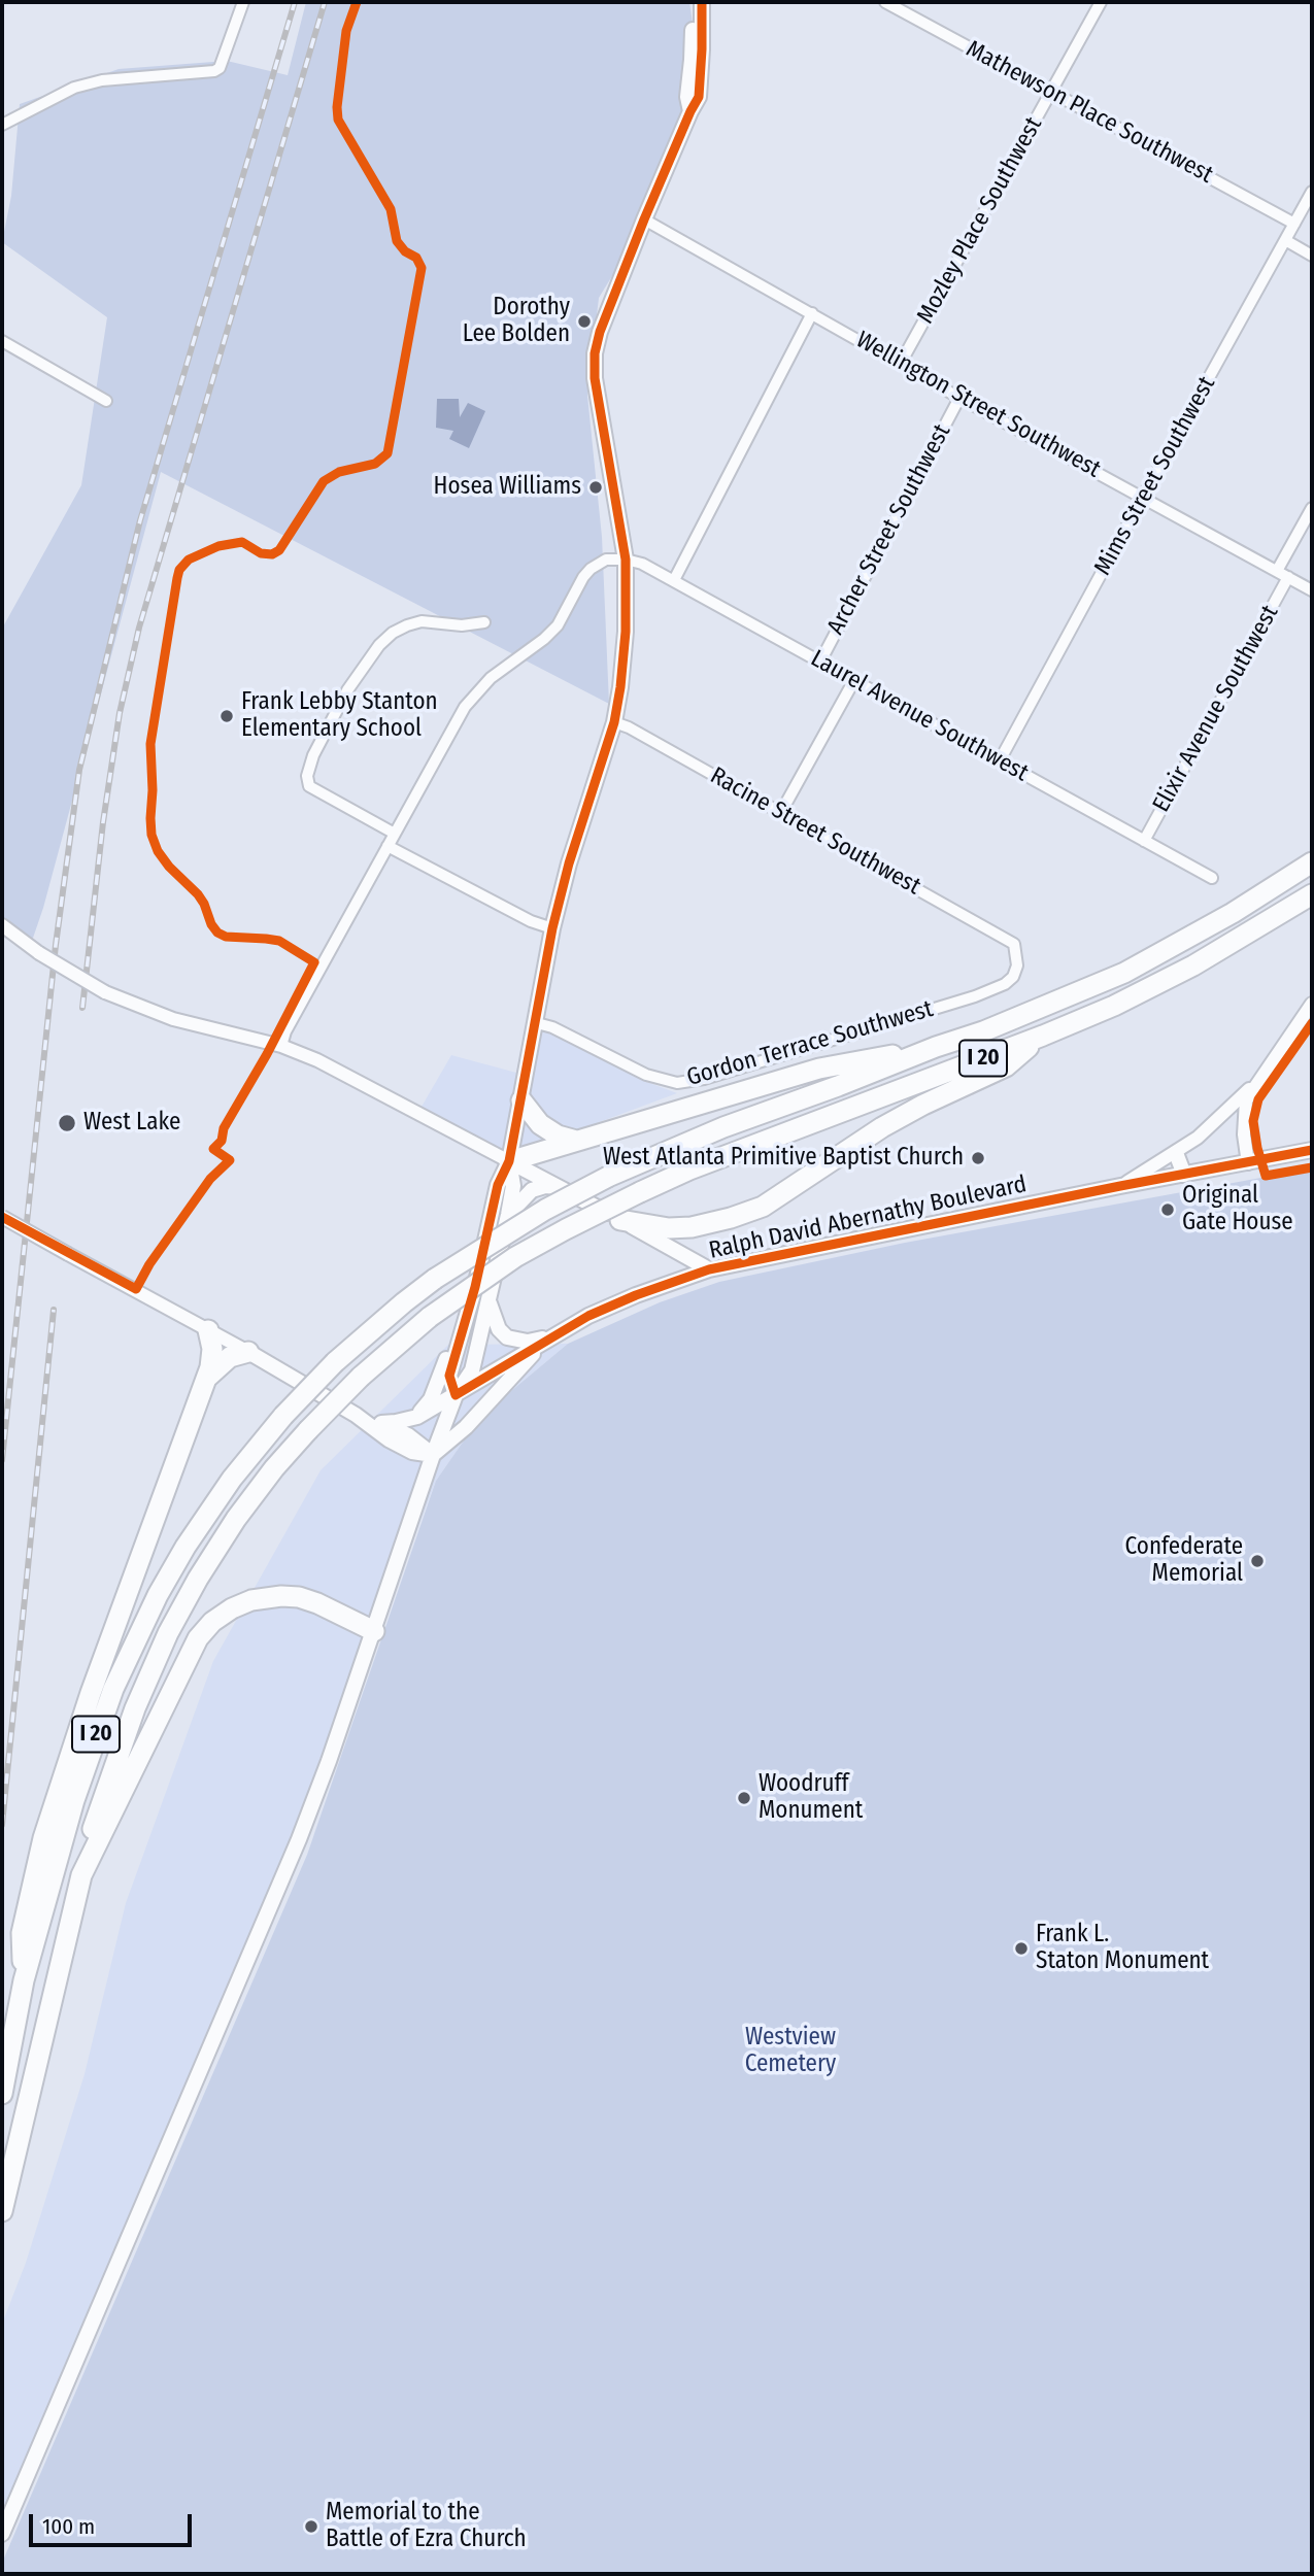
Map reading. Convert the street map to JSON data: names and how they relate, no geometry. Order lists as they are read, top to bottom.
{
  "streets": {
    "highway": ["I 20"],
    "main road": ["Ralph David Abernathy Boulevard"],
    "street": [
      "Mathewson Place Southwest",
      "Mozley Place Southwest",
      "Wellington Street Southwest",
      "Mims Street Southwest",
      "Archer Street Southwest",
      "Elixir Avenue Southwest",
      "Laurel Avenue Southwest",
      "Racine Street Southwest",
      "Gordon Terrace Southwest"
    ]
  },
  "crossings": [
    ["Mathewson Place Southwest", "Mozley Place Southwest"],
    ["Mathewson Place Southwest", "Mims Street Southwest"],
    ["Mozley Place Southwest", "Wellington Street Southwest"],
    ["Wellington Street Southwest", "Mims Street Southwest"],
    ["Wellington Street Southwest", "Archer Street Southwest"],
    ["Wellington Street Southwest", "Elixir Avenue Southwest"],
    ["Mims Street Southwest", "Laurel Avenue Southwest"],
    ["Archer Street Southwest", "Laurel Avenue Southwest"],
    ["Elixir Avenue Southwest", "Laurel Avenue Southwest"],
    ["Racine Street Southwest", "Gordon Terrace Southwest"]
  ],
  "parks": ["Westview Cemetery"],
  "places": [
    "Dorothy Lee Bolden",
    "Hosea Williams",
    "Frank Lebby Stanton Elementary School",
    "West Lake",
    "West Atlanta Primitive Baptist Church",
    "Original Gate House",
    "Confederate Memorial",
    "Woodruff Monument",
    "Frank L. Staton Monument",
    "Memorial to the Battle of Ezra Church"
  ],
  "scale_bar": "100 m"
}
